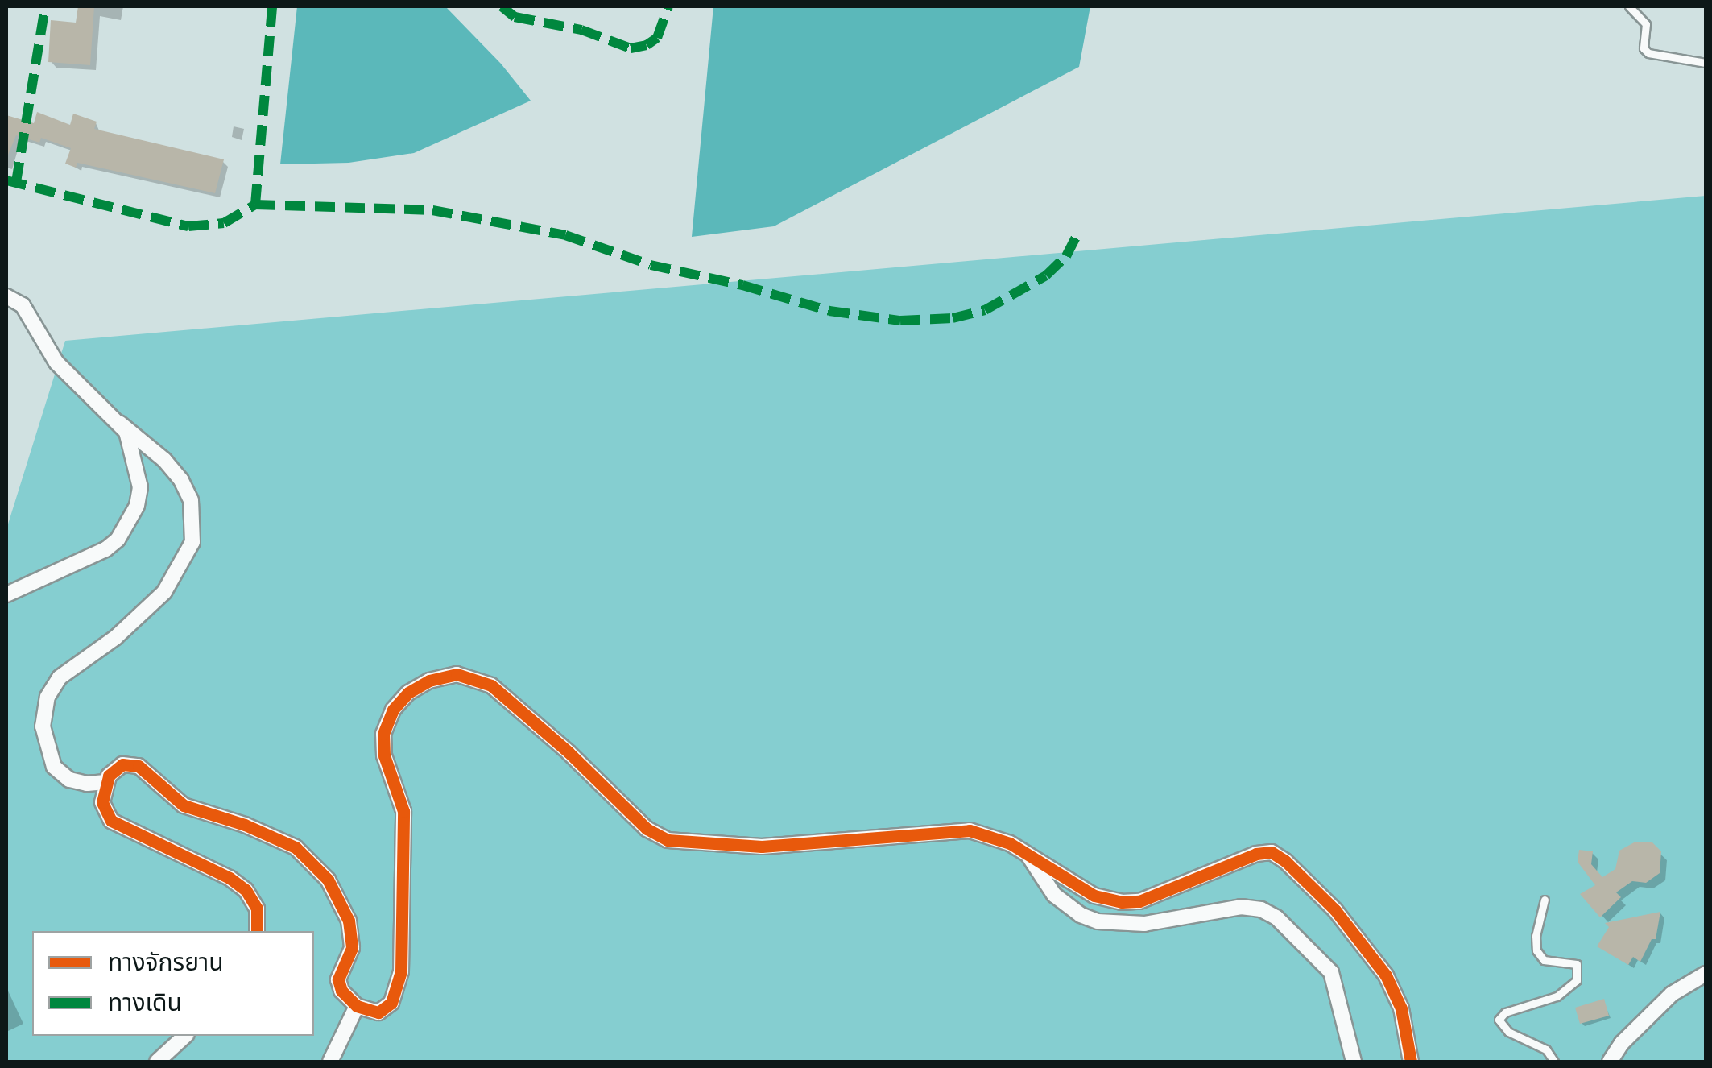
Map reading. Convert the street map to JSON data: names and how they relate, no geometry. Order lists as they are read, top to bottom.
{
  "legend": ["ทางจักรยาน", "ทางเดิน"]
}
